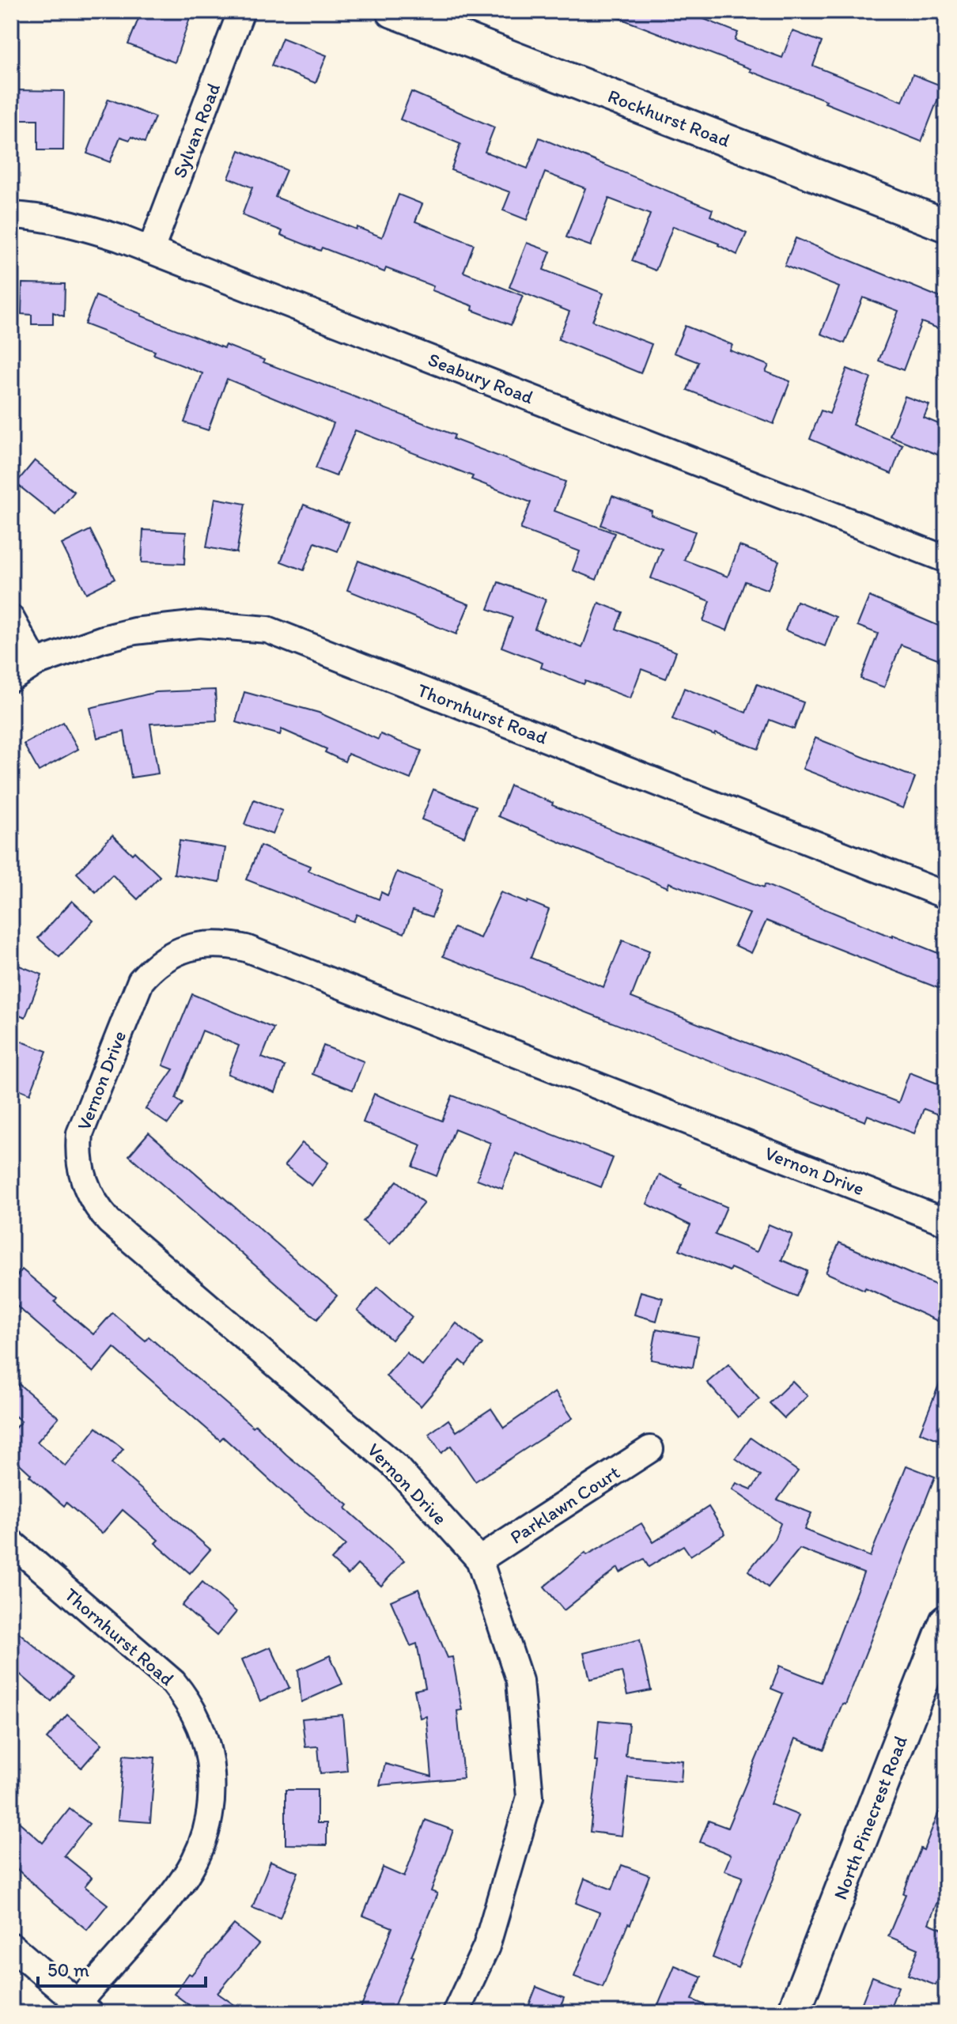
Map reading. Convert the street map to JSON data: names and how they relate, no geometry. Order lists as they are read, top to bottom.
{
  "streets": {
    "street": [
      "Rockhurst Road",
      "Sylvan Road",
      "Seabury Road",
      "Thornhurst Road",
      "Vernon Drive",
      "Parklawn Court",
      "North Pinecrest Road"
    ]
  },
  "crossings": [
    ["Sylvan Road", "Seabury Road"],
    ["Vernon Drive", "Parklawn Court"]
  ],
  "scale_bar": "50 m"
}
